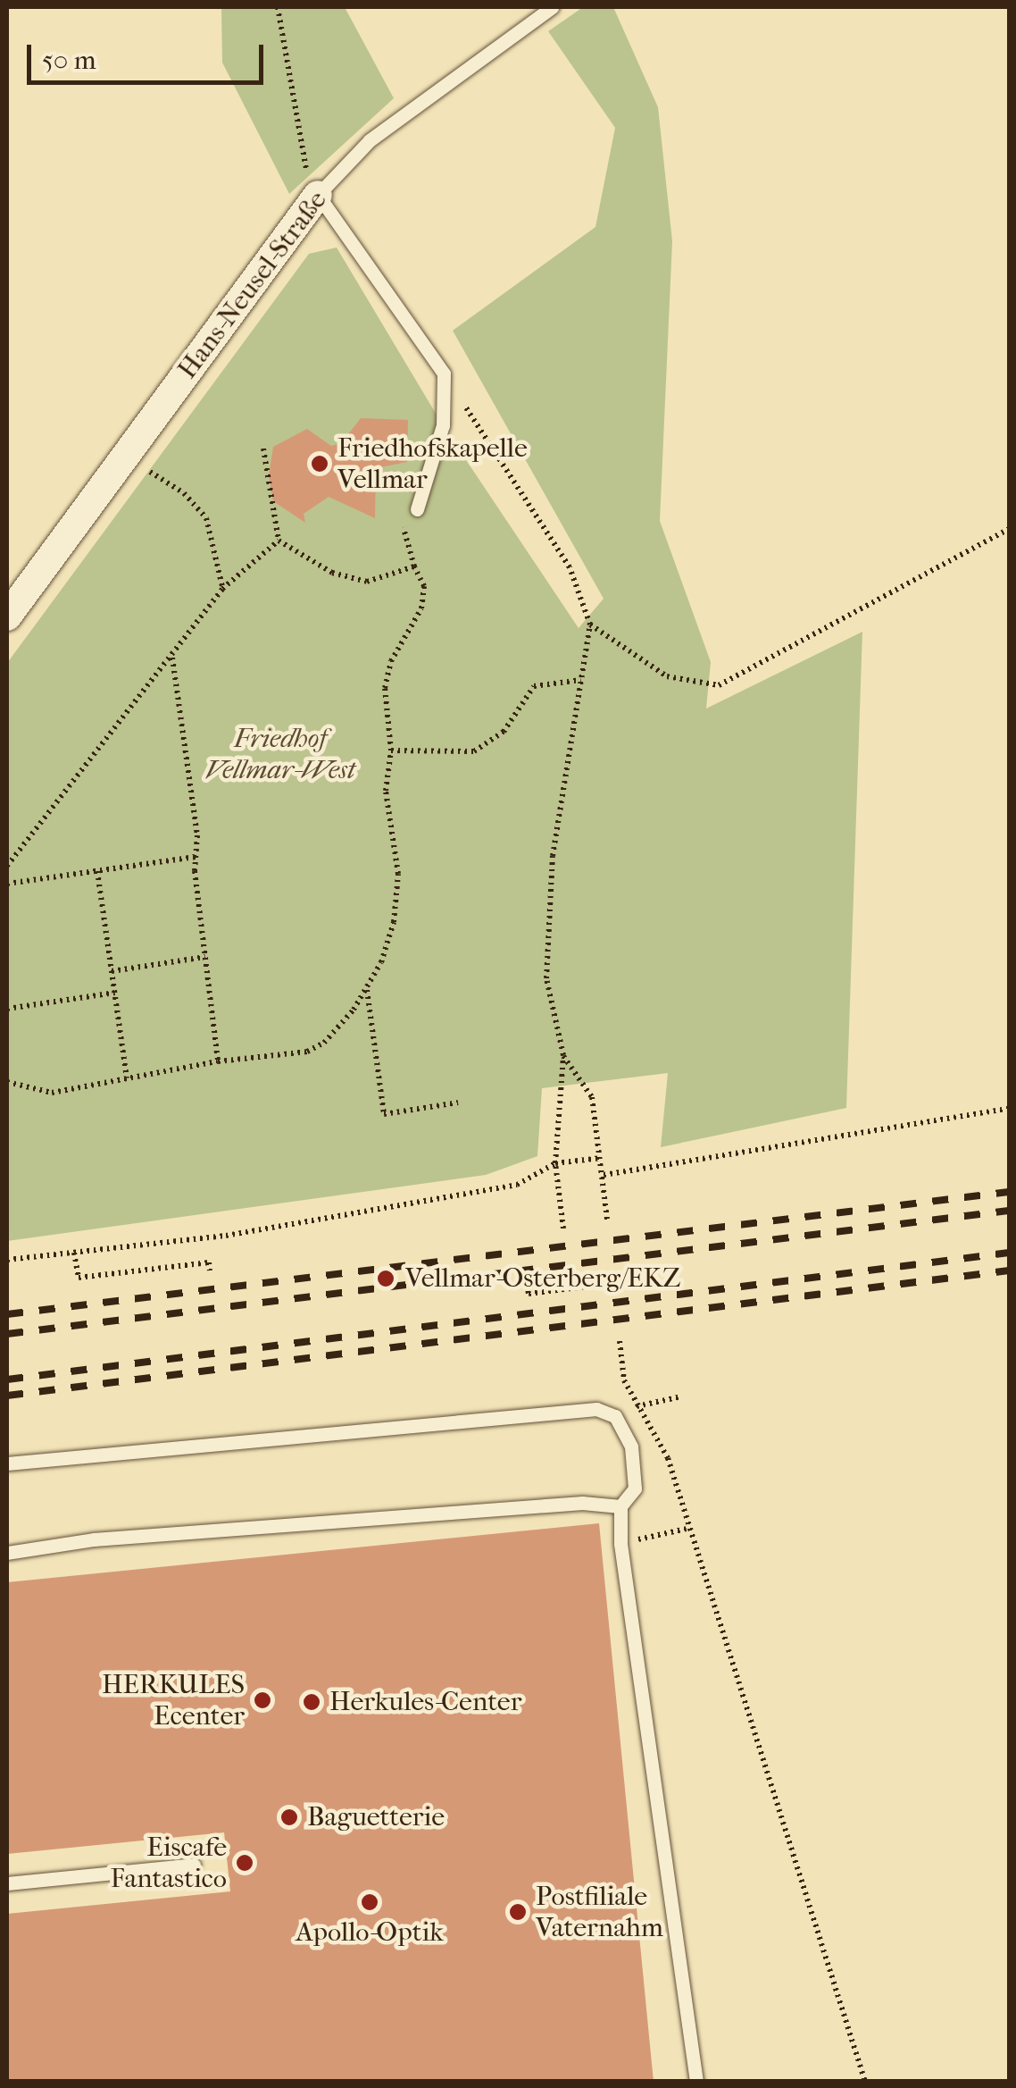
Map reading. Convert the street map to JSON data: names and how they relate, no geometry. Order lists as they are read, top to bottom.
{
  "streets": {
    "street": ["Hans-Neusel-Straße"]
  },
  "parks": ["Friedhof Vellmar-West"],
  "places": [
    "Friedhofskapelle Vellmar",
    "Vellmar-Osterberg/EKZ",
    "HERKULES Ecenter",
    "Herkules-Center",
    "Baguetterie",
    "Eiscafe Fantastico",
    "Apollo-Optik",
    "Postfiliale Vaternahm"
  ],
  "scale_bar": "50 m"
}
